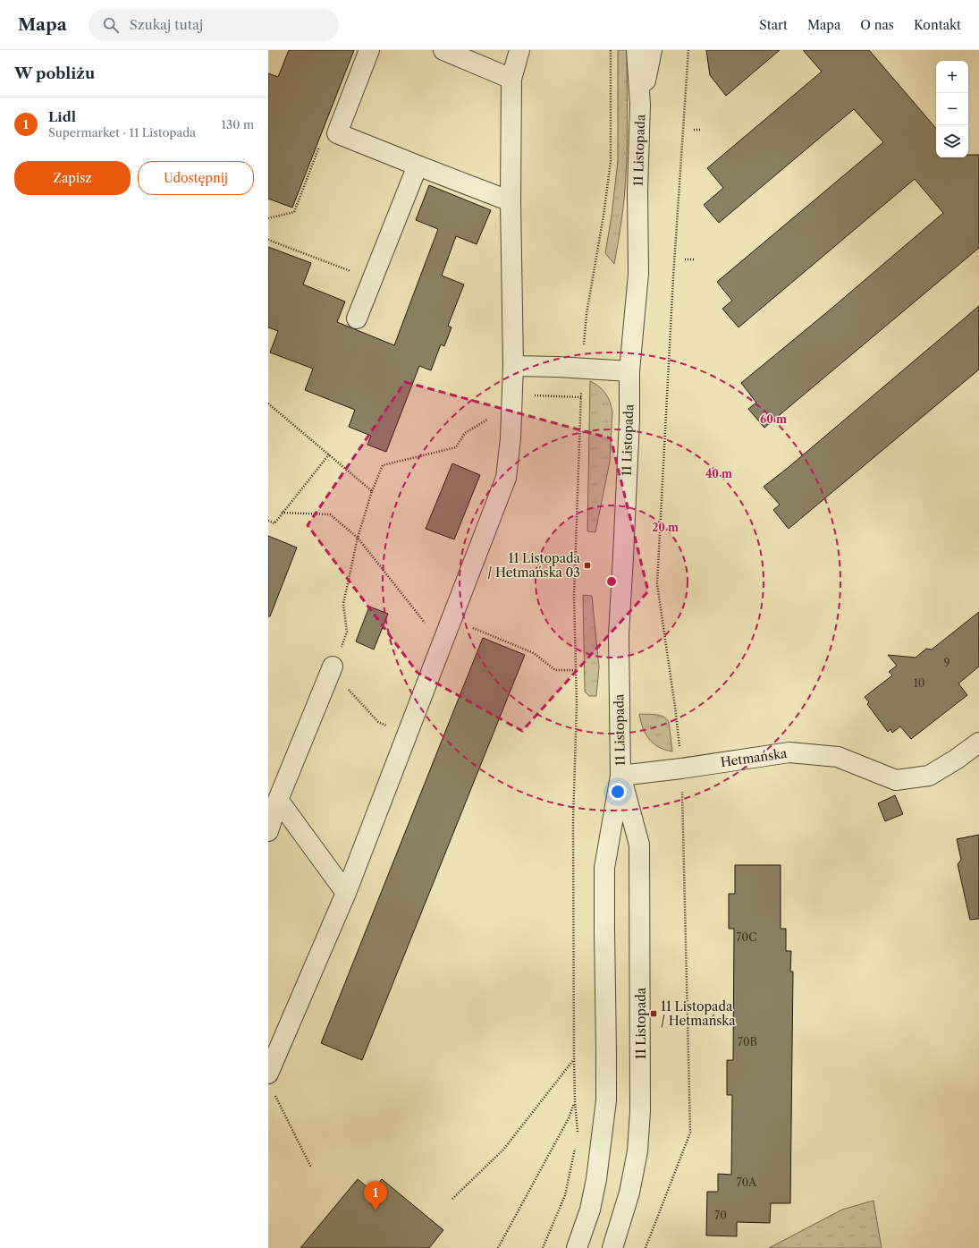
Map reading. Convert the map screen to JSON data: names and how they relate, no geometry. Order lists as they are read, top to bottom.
{
  "streets": {
    "street": ["11 Listopada", "Hetmańska"]
  },
  "crossings": [
    ["11 Listopada", "Hetmańska"]
  ],
  "places": {
    "transit": ["11 Listopada / Hetmańska 03", "11 Listopada / Hetmańska"]
  },
  "house_numbers": [
    "9",
    "10",
    "70C",
    "70B",
    "70A",
    "70"
  ],
  "page": {
    "header": "Mapa",
    "search": "Szukaj tutaj",
    "nav": [
      "Start",
      "Mapa",
      "O nas",
      "Kontakt"
    ],
    "heading": "W pobliżu",
    "map_buttons": ["+", "−"],
    "list": [
      {
        "mark": "1",
        "name": "Lidl",
        "note": "Supermarket · 11 Listopada",
        "value": "130 m"
      }
    ],
    "buttons": ["Zapisz", "Udostępnij"],
    "pins": "1"
  },
  "rings": ["60 m", "40 m", "20 m"]
}
